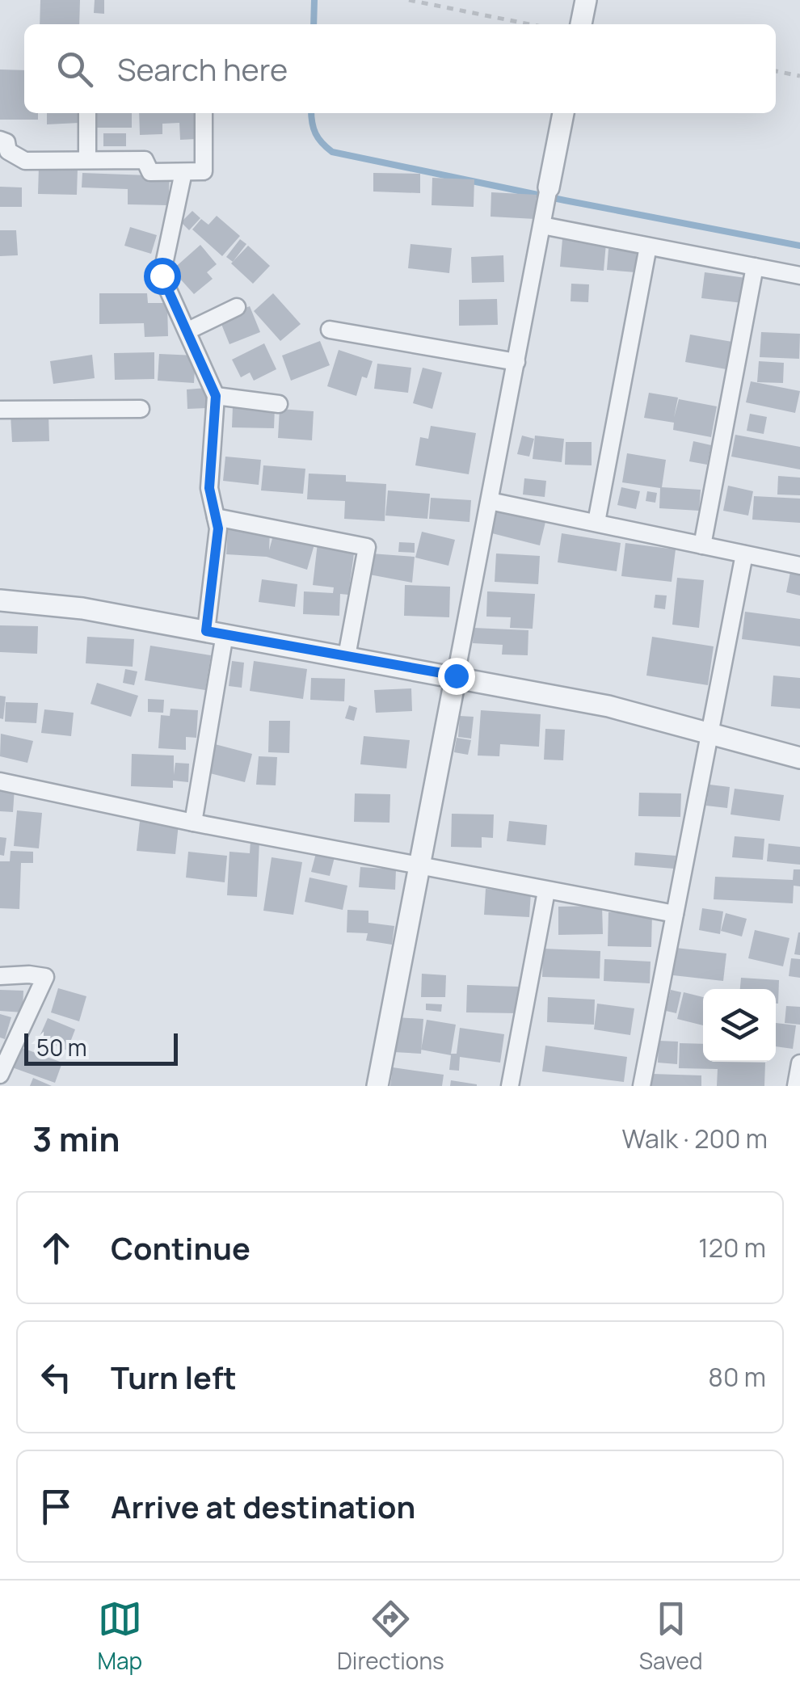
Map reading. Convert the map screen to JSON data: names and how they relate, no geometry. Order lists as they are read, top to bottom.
{
  "scale_bar": "50 m",
  "page": {
    "search": "Search here",
    "scale": "50 m",
    "heading": ["3 min", "Walk · 200 m"],
    "list": [
      ["Continue", "120 m"],
      ["Turn left", "80 m"],
      "Arrive at destination"
    ],
    "nav": ["Map", "Directions", "Saved"]
  }
}
